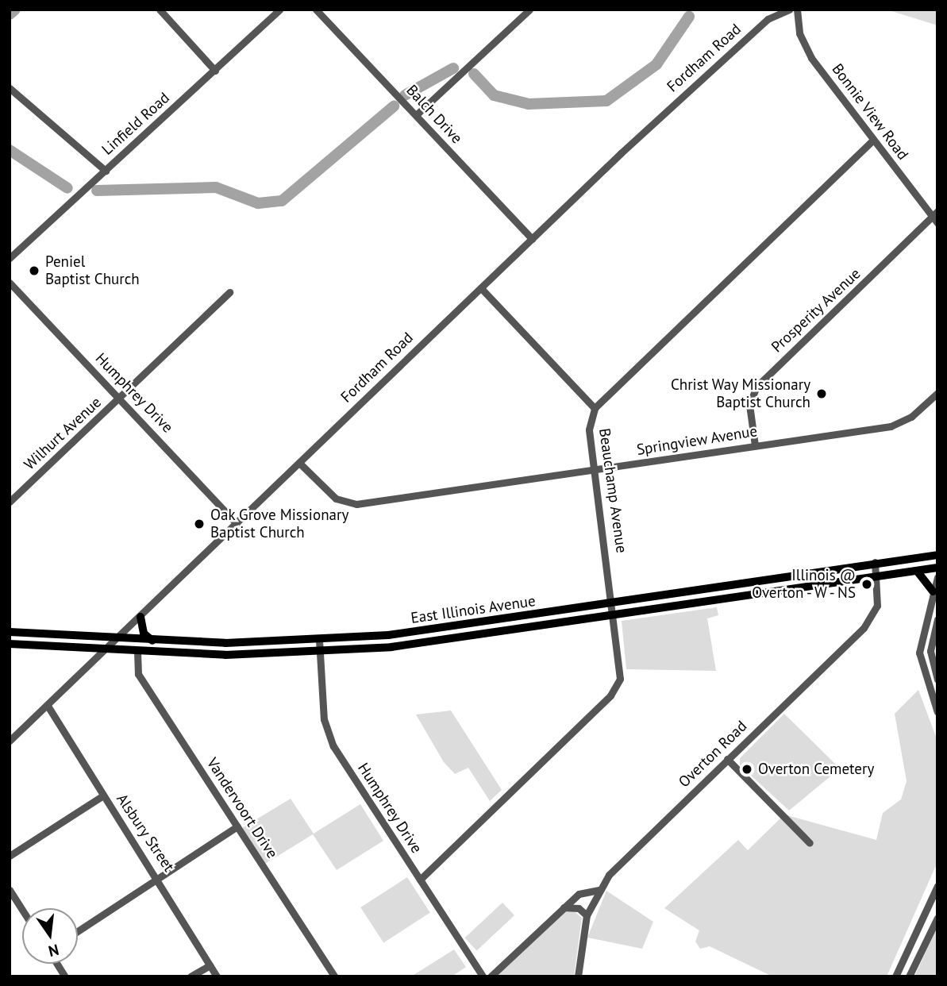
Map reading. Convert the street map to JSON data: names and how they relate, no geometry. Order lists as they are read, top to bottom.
{
  "streets": {
    "main road": ["East Illinois Avenue"],
    "street": [
      "Fordham Road",
      "Bonnie View Road",
      "Balch Drive",
      "Linfield Road",
      "Prosperity Avenue",
      "Humphrey Drive",
      "Wilhurt Avenue",
      "Springview Avenue",
      "Beauchamp Avenue",
      "Overton Road",
      "Vandervoort Drive",
      "Alsbury Street"
    ]
  },
  "crossings": [
    ["Fordham Road", "Balch Drive"],
    ["Fordham Road", "Humphrey Drive"],
    ["Fordham Road", "Springview Avenue"],
    ["Fordham Road", "East Illinois Avenue"],
    ["Fordham Road", "Alsbury Street"],
    ["Bonnie View Road", "Prosperity Avenue"],
    ["Bonnie View Road", "Beauchamp Avenue"],
    ["Prosperity Avenue", "Springview Avenue"],
    ["Humphrey Drive", "Wilhurt Avenue"],
    ["Humphrey Drive", "Beauchamp Avenue"],
    ["Humphrey Drive", "East Illinois Avenue"],
    ["Springview Avenue", "Beauchamp Avenue"],
    ["Beauchamp Avenue", "East Illinois Avenue"],
    ["East Illinois Avenue", "Overton Road"],
    ["East Illinois Avenue", "Vandervoort Drive"]
  ],
  "places": [
    "Peniel Baptist Church",
    "Christ Way Missionary Baptist Church",
    "Oak Grove Missionary Baptist Church",
    "Illinois @ Overton - W - NS",
    "Overton Cemetery"
  ],
  "north": "bottom"
}
